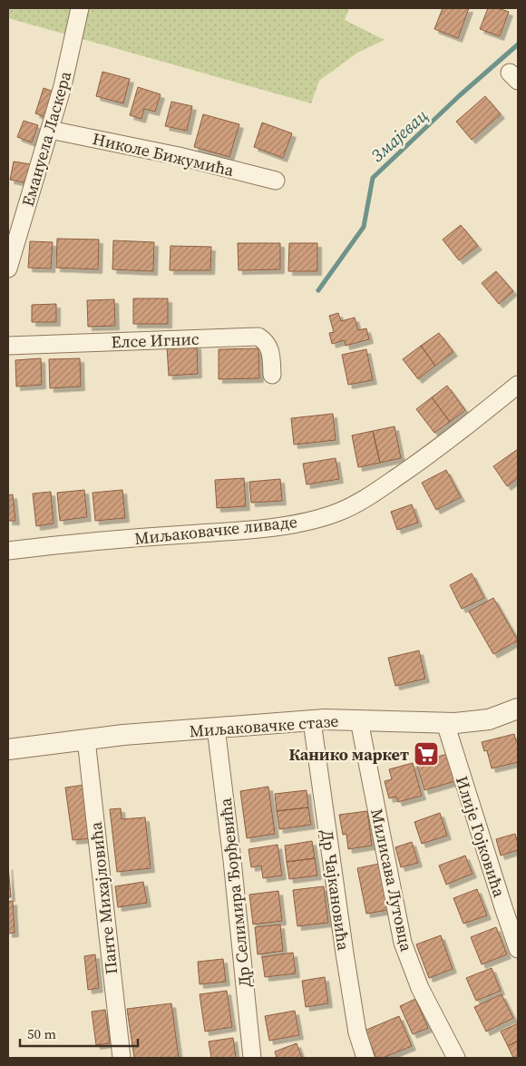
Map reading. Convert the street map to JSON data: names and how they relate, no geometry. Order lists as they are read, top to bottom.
{
  "streets": {
    "street": [
      "Емануела Ласкера",
      "Николе Бижумића",
      "Елсе Игнис",
      "Миљаковачке ливаде",
      "Миљаковачке стазе",
      "Илије Гојковића",
      "Милисава Лутовца",
      "Др Чајкановића",
      "Др Селимира Ђорђевића",
      "Панте Михајловића"
    ]
  },
  "crossings": [
    ["Емануела Ласкера", "Николе Бижумића"],
    ["Миљаковачке стазе", "Илије Гојковића"],
    ["Миљаковачке стазе", "Милисава Лутовца"],
    ["Миљаковачке стазе", "Др Чајкановића"],
    ["Миљаковачке стазе", "Др Селимира Ђорђевића"],
    ["Миљаковачке стазе", "Панте Михајловића"]
  ],
  "water": ["Змајевац"],
  "places": {
    "supermarket": ["Канико маркет"]
  },
  "scale_bar": "50 m"
}
